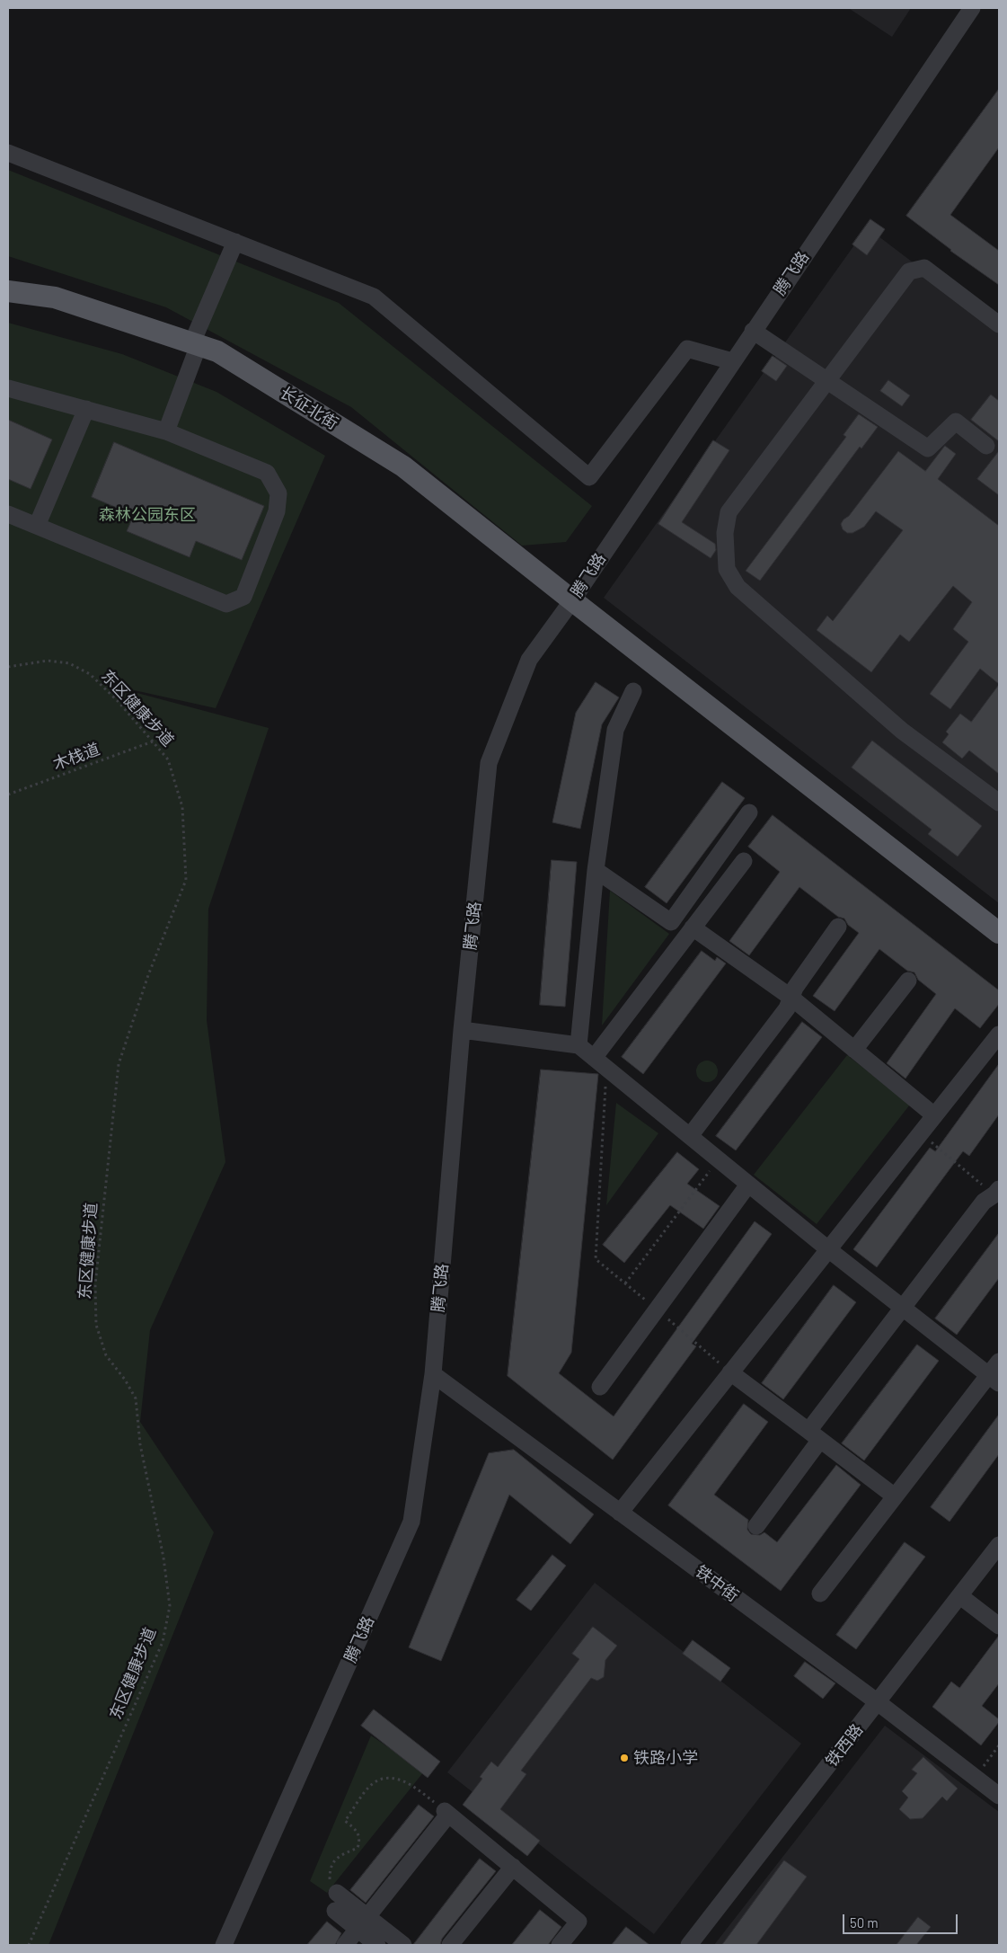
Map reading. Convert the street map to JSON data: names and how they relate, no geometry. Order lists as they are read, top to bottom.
{
  "streets": {
    "main road": ["长征北街"],
    "street": ["腾飞路", "铁中街", "铁西路"],
    "path": ["东区健康步道", "木栈道"]
  },
  "crossings": [
    ["腾飞路", "长征北街"],
    ["腾飞路", "铁中街"],
    ["东区健康步道", "木栈道"],
    ["铁中街", "铁西路"]
  ],
  "parks": ["森林公园东区"],
  "places": ["铁路小学"],
  "scale_bar": "50 m"
}
